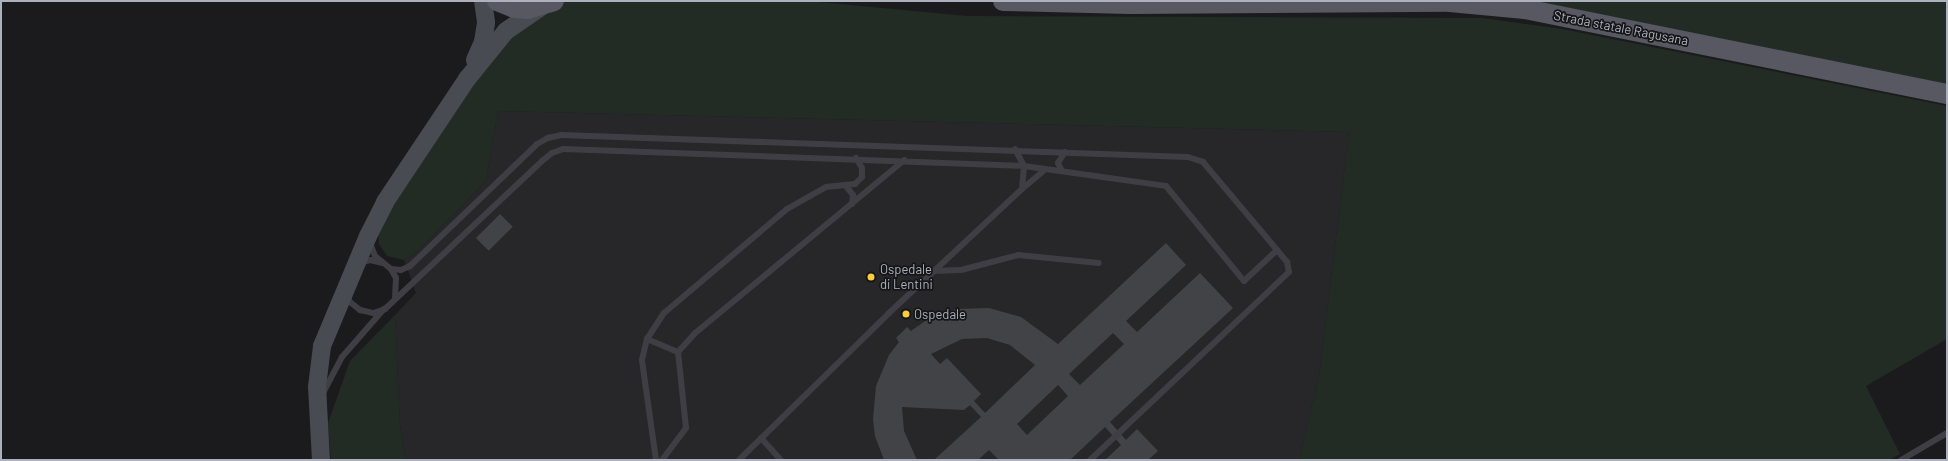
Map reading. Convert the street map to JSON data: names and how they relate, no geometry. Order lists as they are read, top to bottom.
{
  "streets": {
    "main road": ["Strada statale Ragusana"]
  },
  "places": ["Ospedale di Lentini", "Ospedale"]
}
